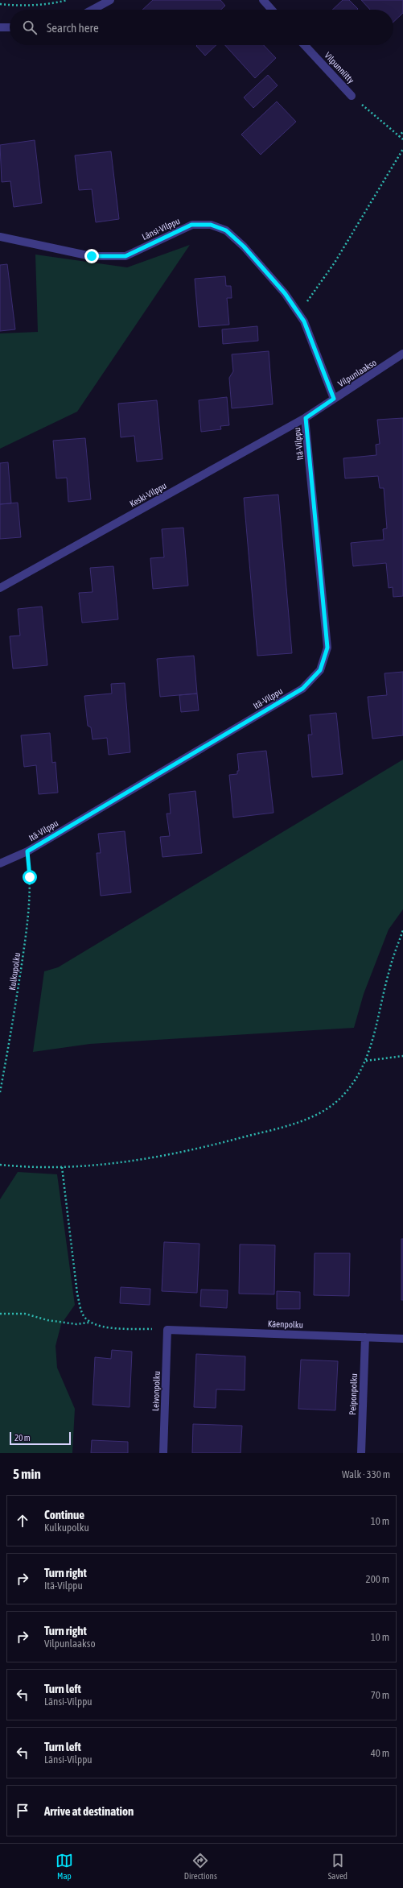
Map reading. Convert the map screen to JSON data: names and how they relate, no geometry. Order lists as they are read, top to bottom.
{
  "streets": {
    "street": [
      "Vilpunniitty",
      "Länsi-Vilppu",
      "Vilpunlaakso",
      "Itä-Vilppu",
      "Keski-Vilppu",
      "Käenpolku",
      "Leivonpolku",
      "Peiponpolku"
    ],
    "path": ["Kulkupolku"]
  },
  "crossings": [
    ["Länsi-Vilppu", "Vilpunlaakso"],
    ["Vilpunlaakso", "Itä-Vilppu"],
    ["Vilpunlaakso", "Keski-Vilppu"],
    ["Itä-Vilppu", "Keski-Vilppu"],
    ["Itä-Vilppu", "Kulkupolku"],
    ["Käenpolku", "Leivonpolku"],
    ["Käenpolku", "Peiponpolku"]
  ],
  "scale_bar": "20 m",
  "page": {
    "search": "Search here",
    "scale": "20 m",
    "heading": ["5 min", "Walk · 330 m"],
    "list": [
      ["Continue", "Kulkupolku", "10 m"],
      ["Turn right", "Itä-Vilppu", "200 m"],
      ["Turn right", "Vilpunlaakso", "10 m"],
      ["Turn left", "Länsi-Vilppu", "70 m"],
      ["Turn left", "Länsi-Vilppu", "40 m"],
      "Arrive at destination"
    ],
    "nav": ["Map", "Directions", "Saved"]
  }
}
